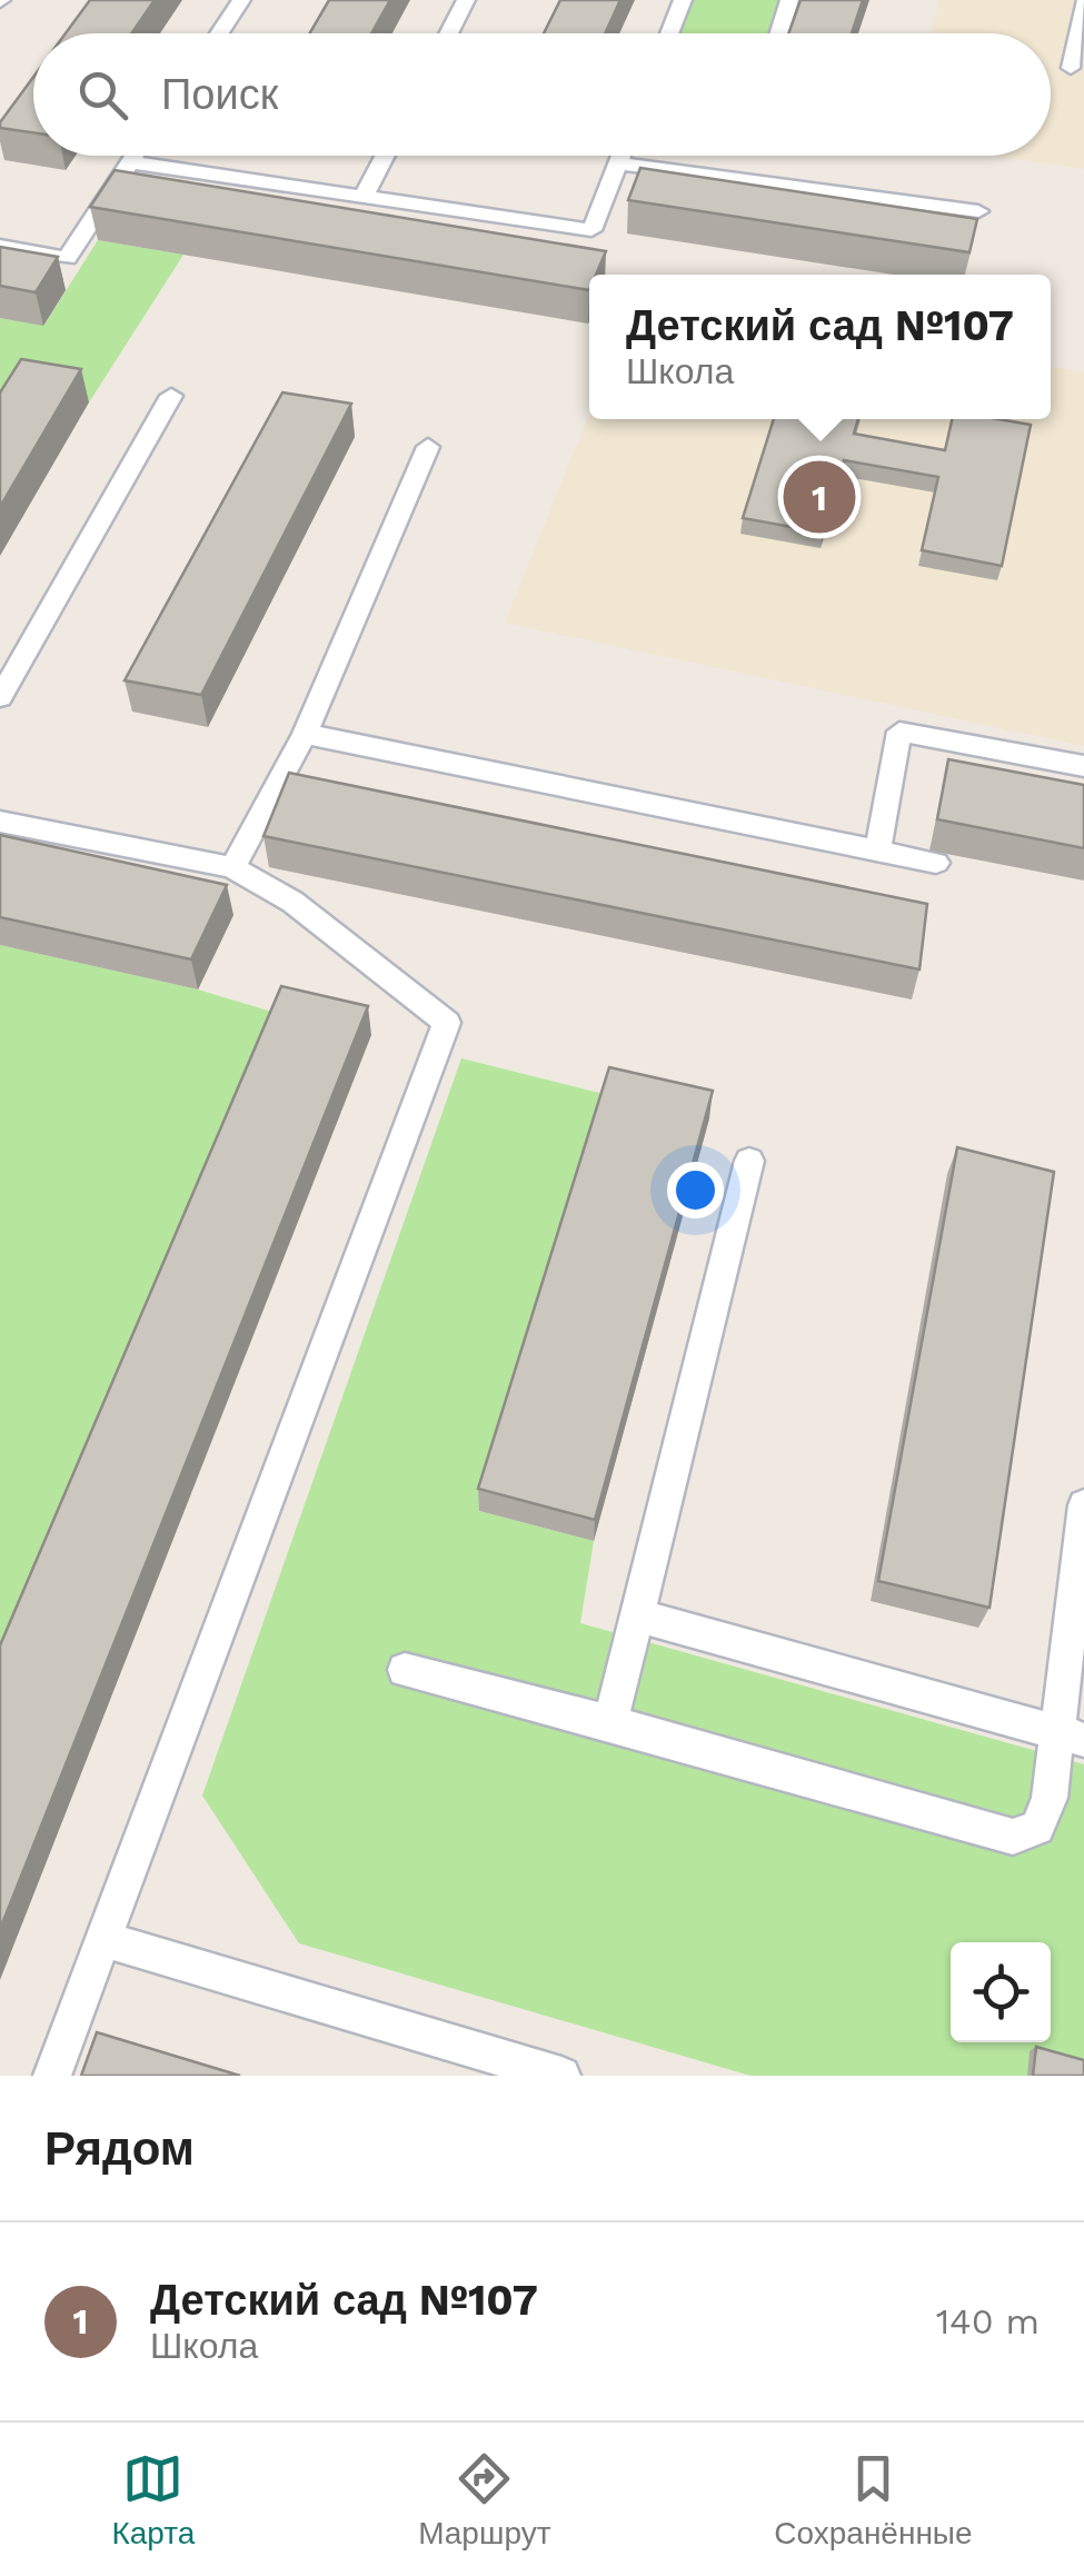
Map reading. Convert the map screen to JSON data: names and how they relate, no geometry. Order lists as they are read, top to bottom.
{
  "page": {
    "search": "Поиск",
    "popup": ["Детский сад №107", "Школа"],
    "pins": "1",
    "heading": "Рядом",
    "list": [
      {
        "mark": "1",
        "name": "Детский сад №107",
        "note": "Школа",
        "value": "140 m"
      }
    ],
    "nav": ["Карта", "Маршрут", "Сохранённые"]
  }
}
